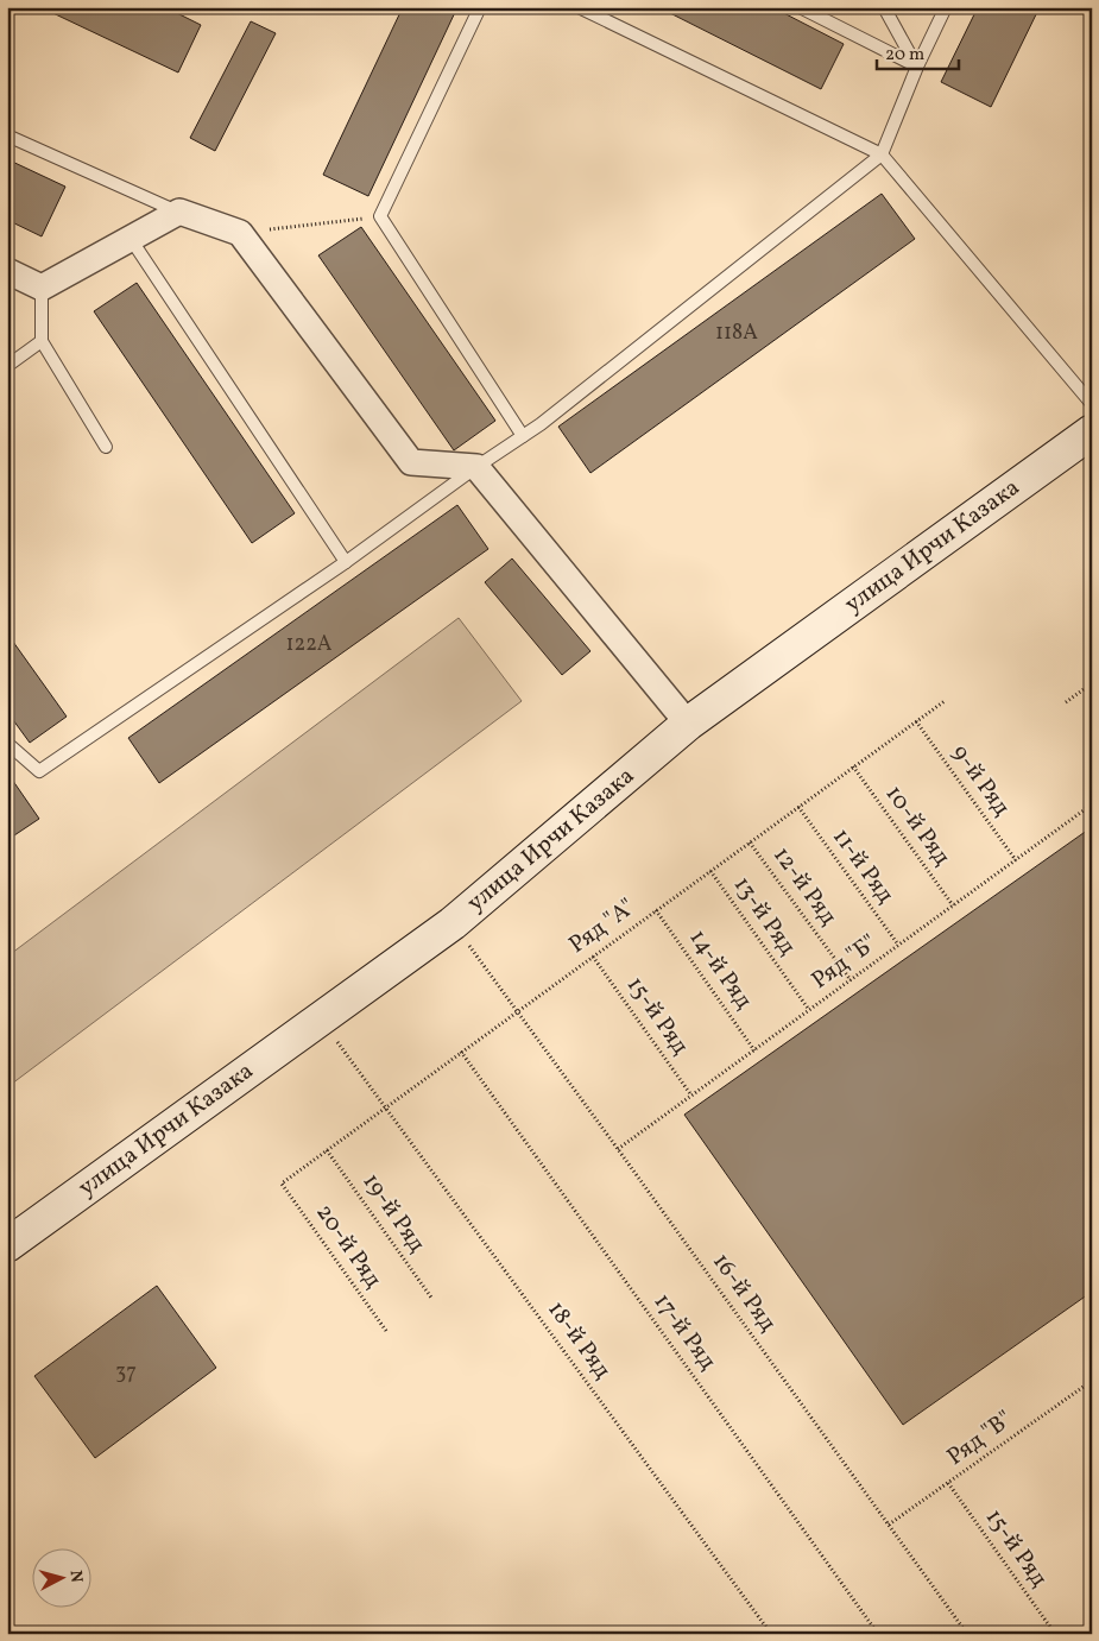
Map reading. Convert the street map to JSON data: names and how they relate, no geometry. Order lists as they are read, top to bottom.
{
  "streets": {
    "main road": ["улица Ирчи Казака"],
    "path": [
      "9-й Ряд",
      "10-й Ряд",
      "11-й Ряд",
      "12-й Ряд",
      "13-й Ряд",
      "Ряд \"А\"",
      "Ряд \"Б\"",
      "14-й Ряд",
      "15-й Ряд",
      "19-й Ряд",
      "20-й Ряд",
      "16-й Ряд",
      "17-й Ряд",
      "18-й Ряд",
      "Ряд \"В\""
    ]
  },
  "crossings": [
    ["9-й Ряд", "Ряд \"А\""],
    ["9-й Ряд", "Ряд \"Б\""],
    ["10-й Ряд", "Ряд \"А\""],
    ["10-й Ряд", "Ряд \"Б\""],
    ["11-й Ряд", "Ряд \"А\""],
    ["11-й Ряд", "Ряд \"Б\""],
    ["12-й Ряд", "Ряд \"А\""],
    ["12-й Ряд", "Ряд \"Б\""],
    ["13-й Ряд", "Ряд \"А\""],
    ["13-й Ряд", "Ряд \"Б\""],
    ["Ряд \"А\"", "14-й Ряд"],
    ["Ряд \"А\"", "15-й Ряд"],
    ["Ряд \"А\"", "19-й Ряд"],
    ["Ряд \"А\"", "20-й Ряд"],
    ["Ряд \"А\"", "16-й Ряд"],
    ["Ряд \"А\"", "17-й Ряд"],
    ["Ряд \"А\"", "18-й Ряд"],
    ["Ряд \"Б\"", "14-й Ряд"],
    ["Ряд \"Б\"", "15-й Ряд"],
    ["Ряд \"Б\"", "16-й Ряд"],
    ["15-й Ряд", "Ряд \"В\""],
    ["16-й Ряд", "Ряд \"В\""]
  ],
  "house_numbers": ["118А", "122А", "37"],
  "scale_bar": "20 m",
  "north": "right"
}
